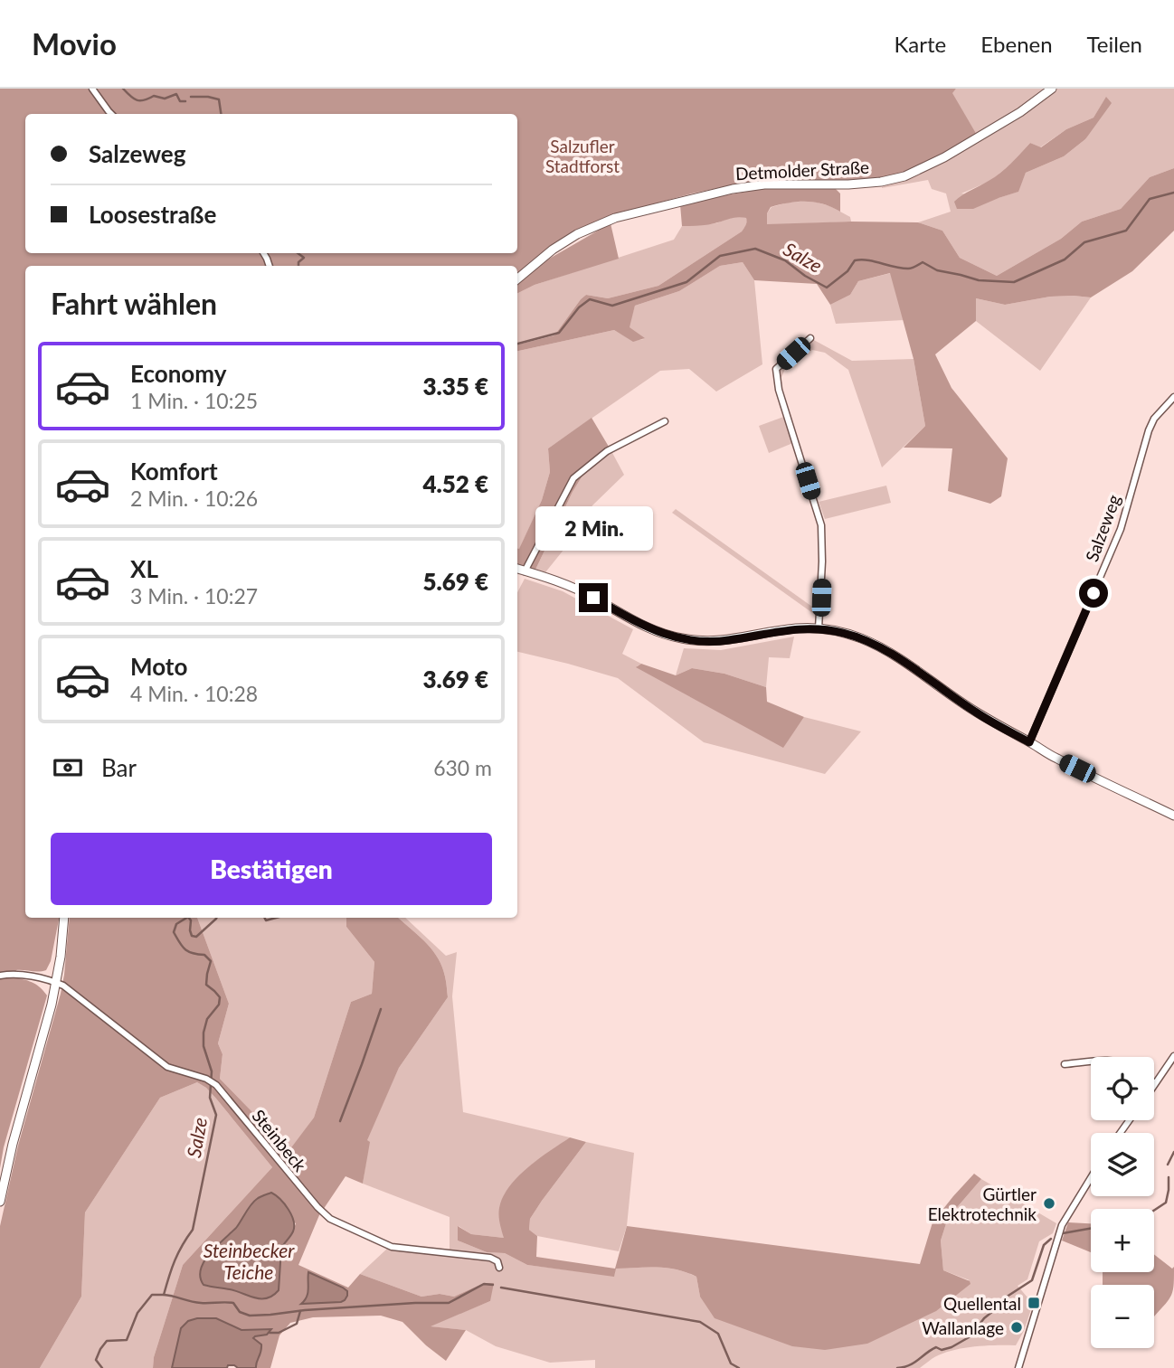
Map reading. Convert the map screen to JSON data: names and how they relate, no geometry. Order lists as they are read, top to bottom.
{
  "streets": {
    "main road": ["Detmolder Straße"],
    "street": ["Salzeweg", "Steinbeck"]
  },
  "water": ["Salze", "Steinbecker Teiche"],
  "parks": ["Salzufler Stadtforst"],
  "places": {
    "other": ["Gürtler Elektrotechnik", "Wallanlage"],
    "transit": ["Quellental"]
  },
  "page": {
    "header": "Movio",
    "nav": ["Karte", "Ebenen", "Teilen"],
    "banner": ["Salzeweg", "Loosestraße"],
    "heading": "Fahrt wählen",
    "list": [
      {
        "name": "Economy",
        "note": "1 Min. · 10:25",
        "value": "3.35 €"
      },
      {
        "name": "Komfort",
        "note": "2 Min. · 10:26",
        "value": "4.52 €"
      },
      {
        "name": "XL",
        "note": "3 Min. · 10:27",
        "value": "5.69 €"
      },
      {
        "name": "Moto",
        "note": "4 Min. · 10:28",
        "value": "3.69 €"
      }
    ],
    "bubble": "2 Min.",
    "pay": ["Bar", "630 m"],
    "buttons": "Bestätigen",
    "map_buttons": ["+", "−"]
  }
}
